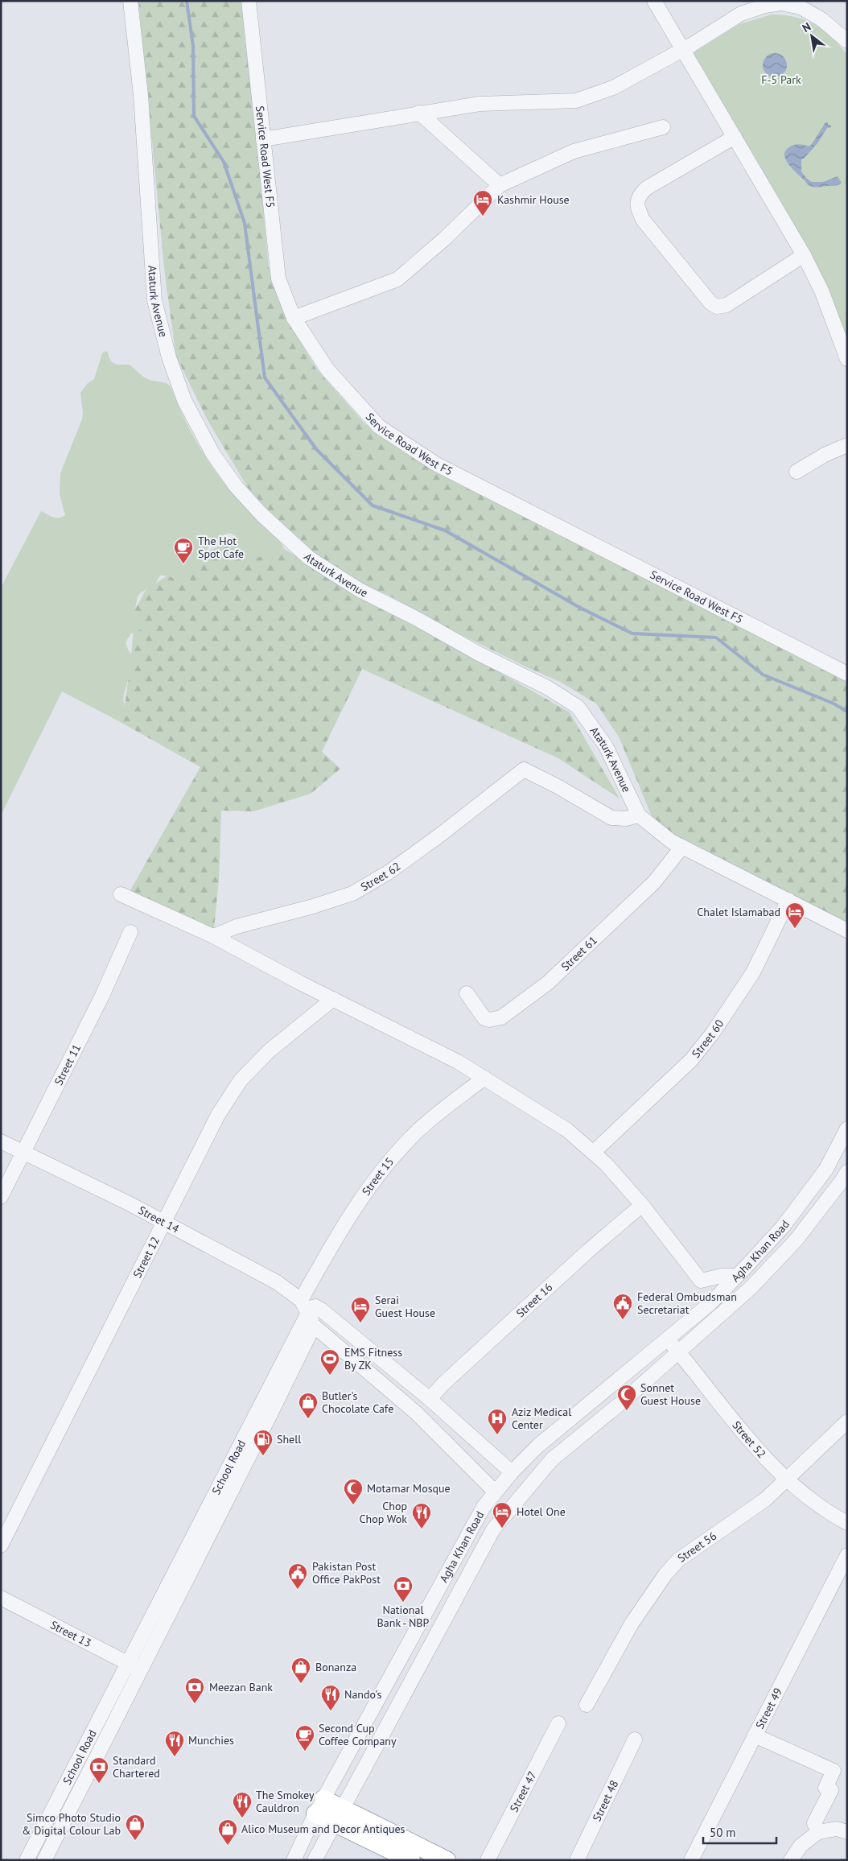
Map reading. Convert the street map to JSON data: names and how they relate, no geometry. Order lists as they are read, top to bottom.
{
  "streets": {
    "street": [
      "Service Road West F5",
      "Ataturk Avenue",
      "Street 62",
      "Street 61",
      "Street 60",
      "Street 11",
      "Street 15",
      "Street 14",
      "Agha Khan Road",
      "Street 12",
      "Street 16",
      "Street 52",
      "School Road",
      "Street 56",
      "Street 13",
      "Street 49",
      "Street 47",
      "Street 48"
    ]
  },
  "crossings": [
    ["Ataturk Avenue", "Street 62"],
    ["Ataturk Avenue", "Street 61"],
    ["Ataturk Avenue", "Street 60"],
    ["Street 11", "Street 14"],
    ["Street 15", "Street 14"],
    ["Street 15", "School Road"],
    ["Street 14", "Street 12"],
    ["Street 14", "School Road"],
    ["Agha Khan Road", "Street 52"],
    ["Street 52", "Street 56"],
    ["School Road", "Street 13"]
  ],
  "parks": ["F-5 Park"],
  "places": {
    "hotel": [
      "Kashmir House",
      "Chalet Islamabad",
      "Serai Guest House",
      "Hotel One"
    ],
    "cafe": ["The Hot Spot Cafe", "Second Cup Coffee Company"],
    "public building": ["Federal Ombudsman Secretariat", "Pakistan Post Office PakPost"],
    "sports": ["EMS Fitness By ZK"],
    "mosque": ["Sonnet Guest House", "Motamar Mosque"],
    "shop": [
      "Butler's Chocolate Cafe",
      "Bonanza",
      "Simco Photo Studio & Digital Colour Lab",
      "Alico Museum and Decor Antiques"
    ],
    "hospital": ["Aziz Medical Center"],
    "fuel station": ["Shell"],
    "restaurant": [
      "Chop Chop Wok",
      "Nando's",
      "Munchies",
      "The Smokey Cauldron"
    ],
    "bank": ["National Bank - NBP", "Meezan Bank", "Standard Chartered"]
  },
  "scale_bar": "50 m",
  "north": "top left"
}
